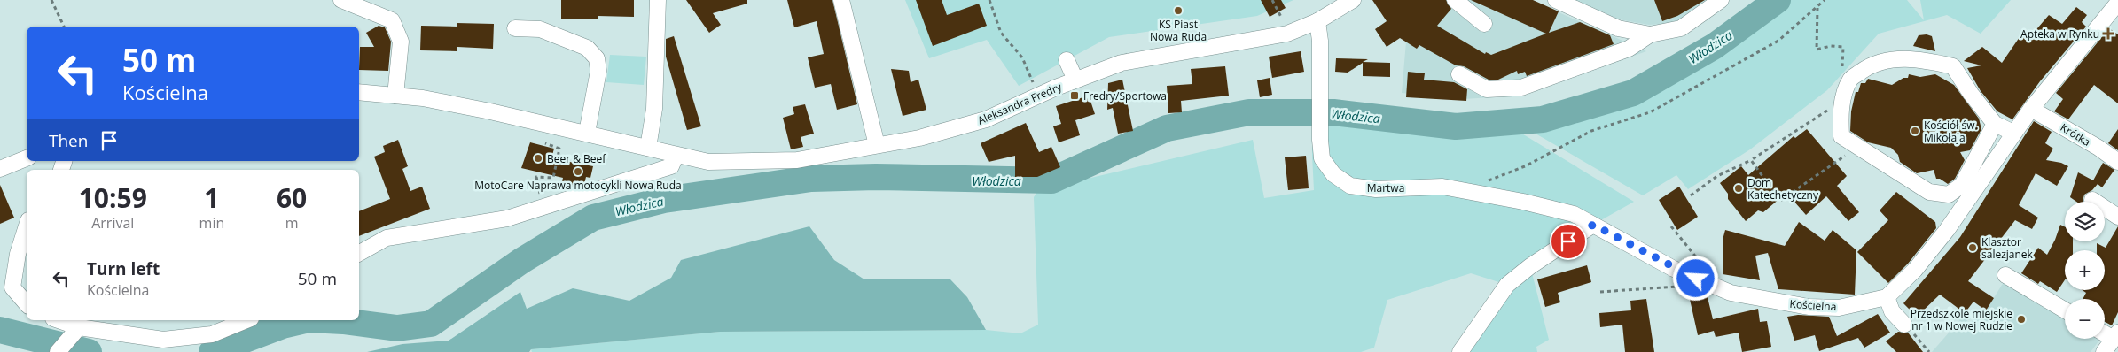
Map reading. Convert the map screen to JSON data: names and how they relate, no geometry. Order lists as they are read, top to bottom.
{
  "streets": {
    "street": [
      "Aleksandra Fredry",
      "Krótka",
      "Martwa",
      "Kościelna"
    ]
  },
  "crossings": [
    ["Aleksandra Fredry", "Martwa"],
    ["Martwa", "Kościelna"]
  ],
  "water": ["Włodzica"],
  "places": {
    "other": [
      "KS Piast Nowa Ruda",
      "Kościół św. Mikołaja",
      "Beer & Beef",
      "MotoCare Naprawa motocykli Nowa Ruda",
      "Dom Katechetyczny",
      "Klasztor salezjanek",
      "Przedszkole miejskie nr 1 w Nowej Rudzie"
    ],
    "health": ["Apteka w Rynku"],
    "transit": ["Fredry/Sportowa"]
  },
  "page": {
    "turn": ["50 m", "Kościelna"],
    "then": "Then",
    "eta": [
      "10:59",
      "Arrival",
      "1",
      "min",
      "60",
      "m"
    ],
    "map_buttons": ["+", "−"],
    "list": [
      {
        "name": "Turn left",
        "note": "Kościelna",
        "value": "50 m"
      }
    ]
  }
}
